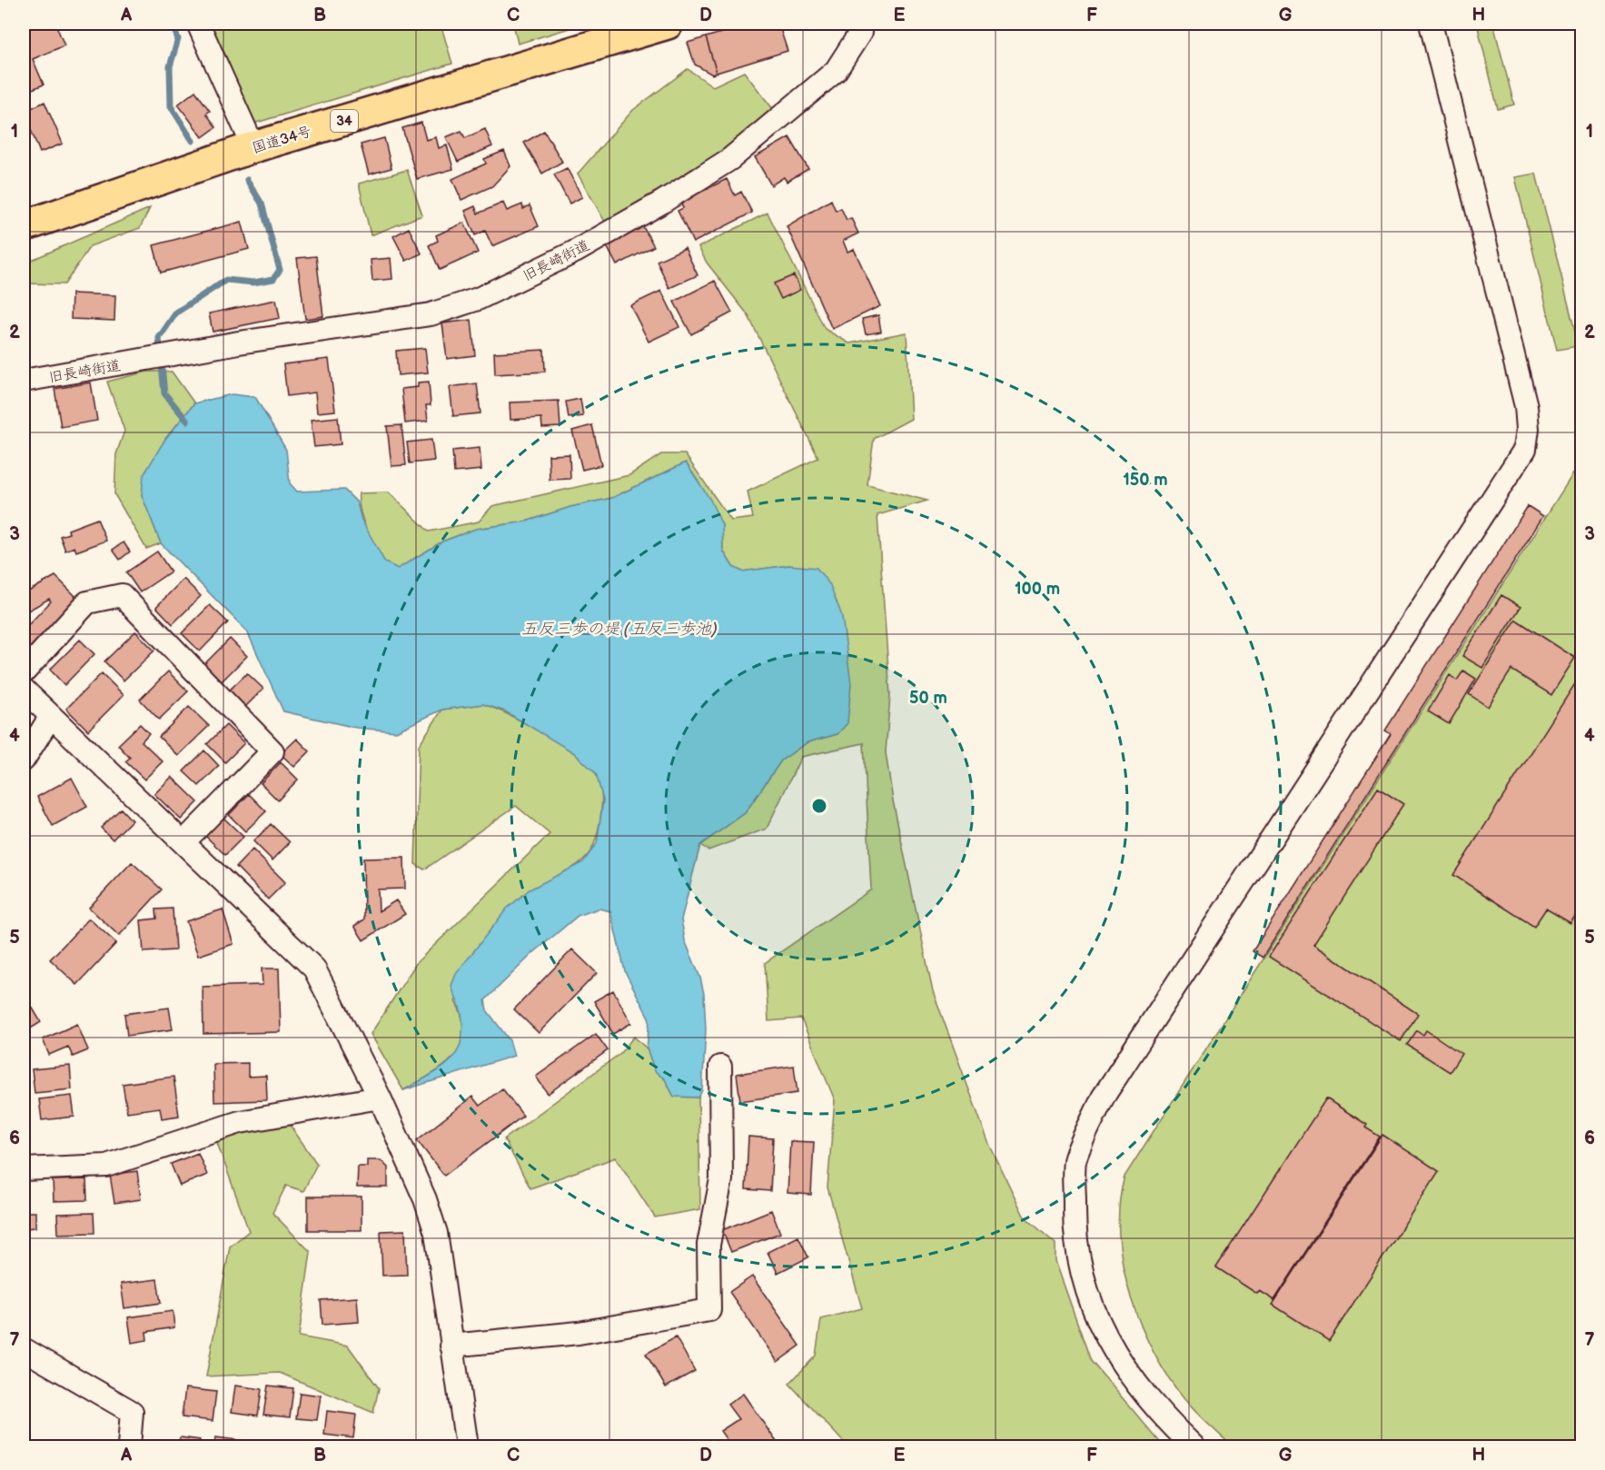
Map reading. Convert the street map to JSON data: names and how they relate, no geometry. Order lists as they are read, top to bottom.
{
  "streets": {
    "highway": ["34", "国道34号"],
    "street": ["旧長崎街道"]
  },
  "water": ["五反三歩の堤 (五反三歩池)"],
  "grid": {
    "columns": [
      "A",
      "B",
      "C",
      "D",
      "E",
      "F",
      "G",
      "H"
    ],
    "rows": [
      "1",
      "2",
      "3",
      "4",
      "5",
      "6",
      "7"
    ]
  },
  "rings": ["150 m", "100 m", "50 m"]
}
